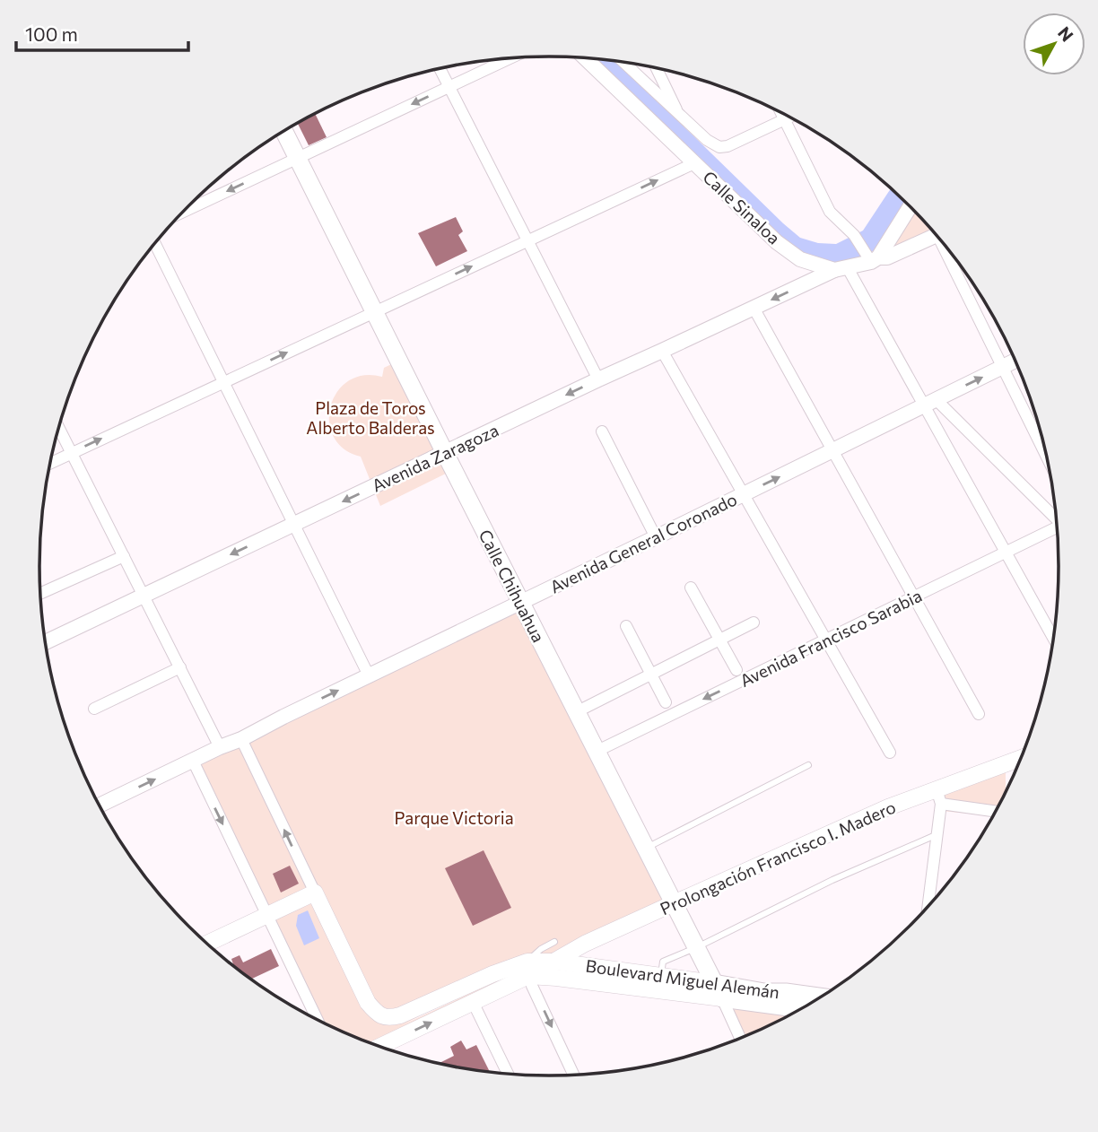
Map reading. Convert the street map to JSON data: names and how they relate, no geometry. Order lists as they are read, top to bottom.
{
  "streets": {
    "main road": ["Calle Chihuahua", "Prolongación Francisco I. Madero", "Boulevard Miguel Alemán"],
    "street": [
      "Calle Sinaloa",
      "Avenida Zaragoza",
      "Avenida General Coronado",
      "Avenida Francisco Sarabia"
    ]
  },
  "crossings": [
    ["Calle Sinaloa", "Avenida Zaragoza"],
    ["Avenida Zaragoza", "Calle Chihuahua"],
    ["Avenida General Coronado", "Calle Chihuahua"],
    ["Calle Chihuahua", "Avenida Francisco Sarabia"],
    ["Calle Chihuahua", "Prolongación Francisco I. Madero"],
    ["Calle Chihuahua", "Boulevard Miguel Alemán"],
    ["Prolongación Francisco I. Madero", "Boulevard Miguel Alemán"]
  ],
  "one_way": ["Avenida Zaragoza", "Avenida General Coronado"],
  "parks": ["Plaza de Toros Alberto Balderas", "Parque Victoria"],
  "scale_bar": "100 m",
  "north": "top right"
}
